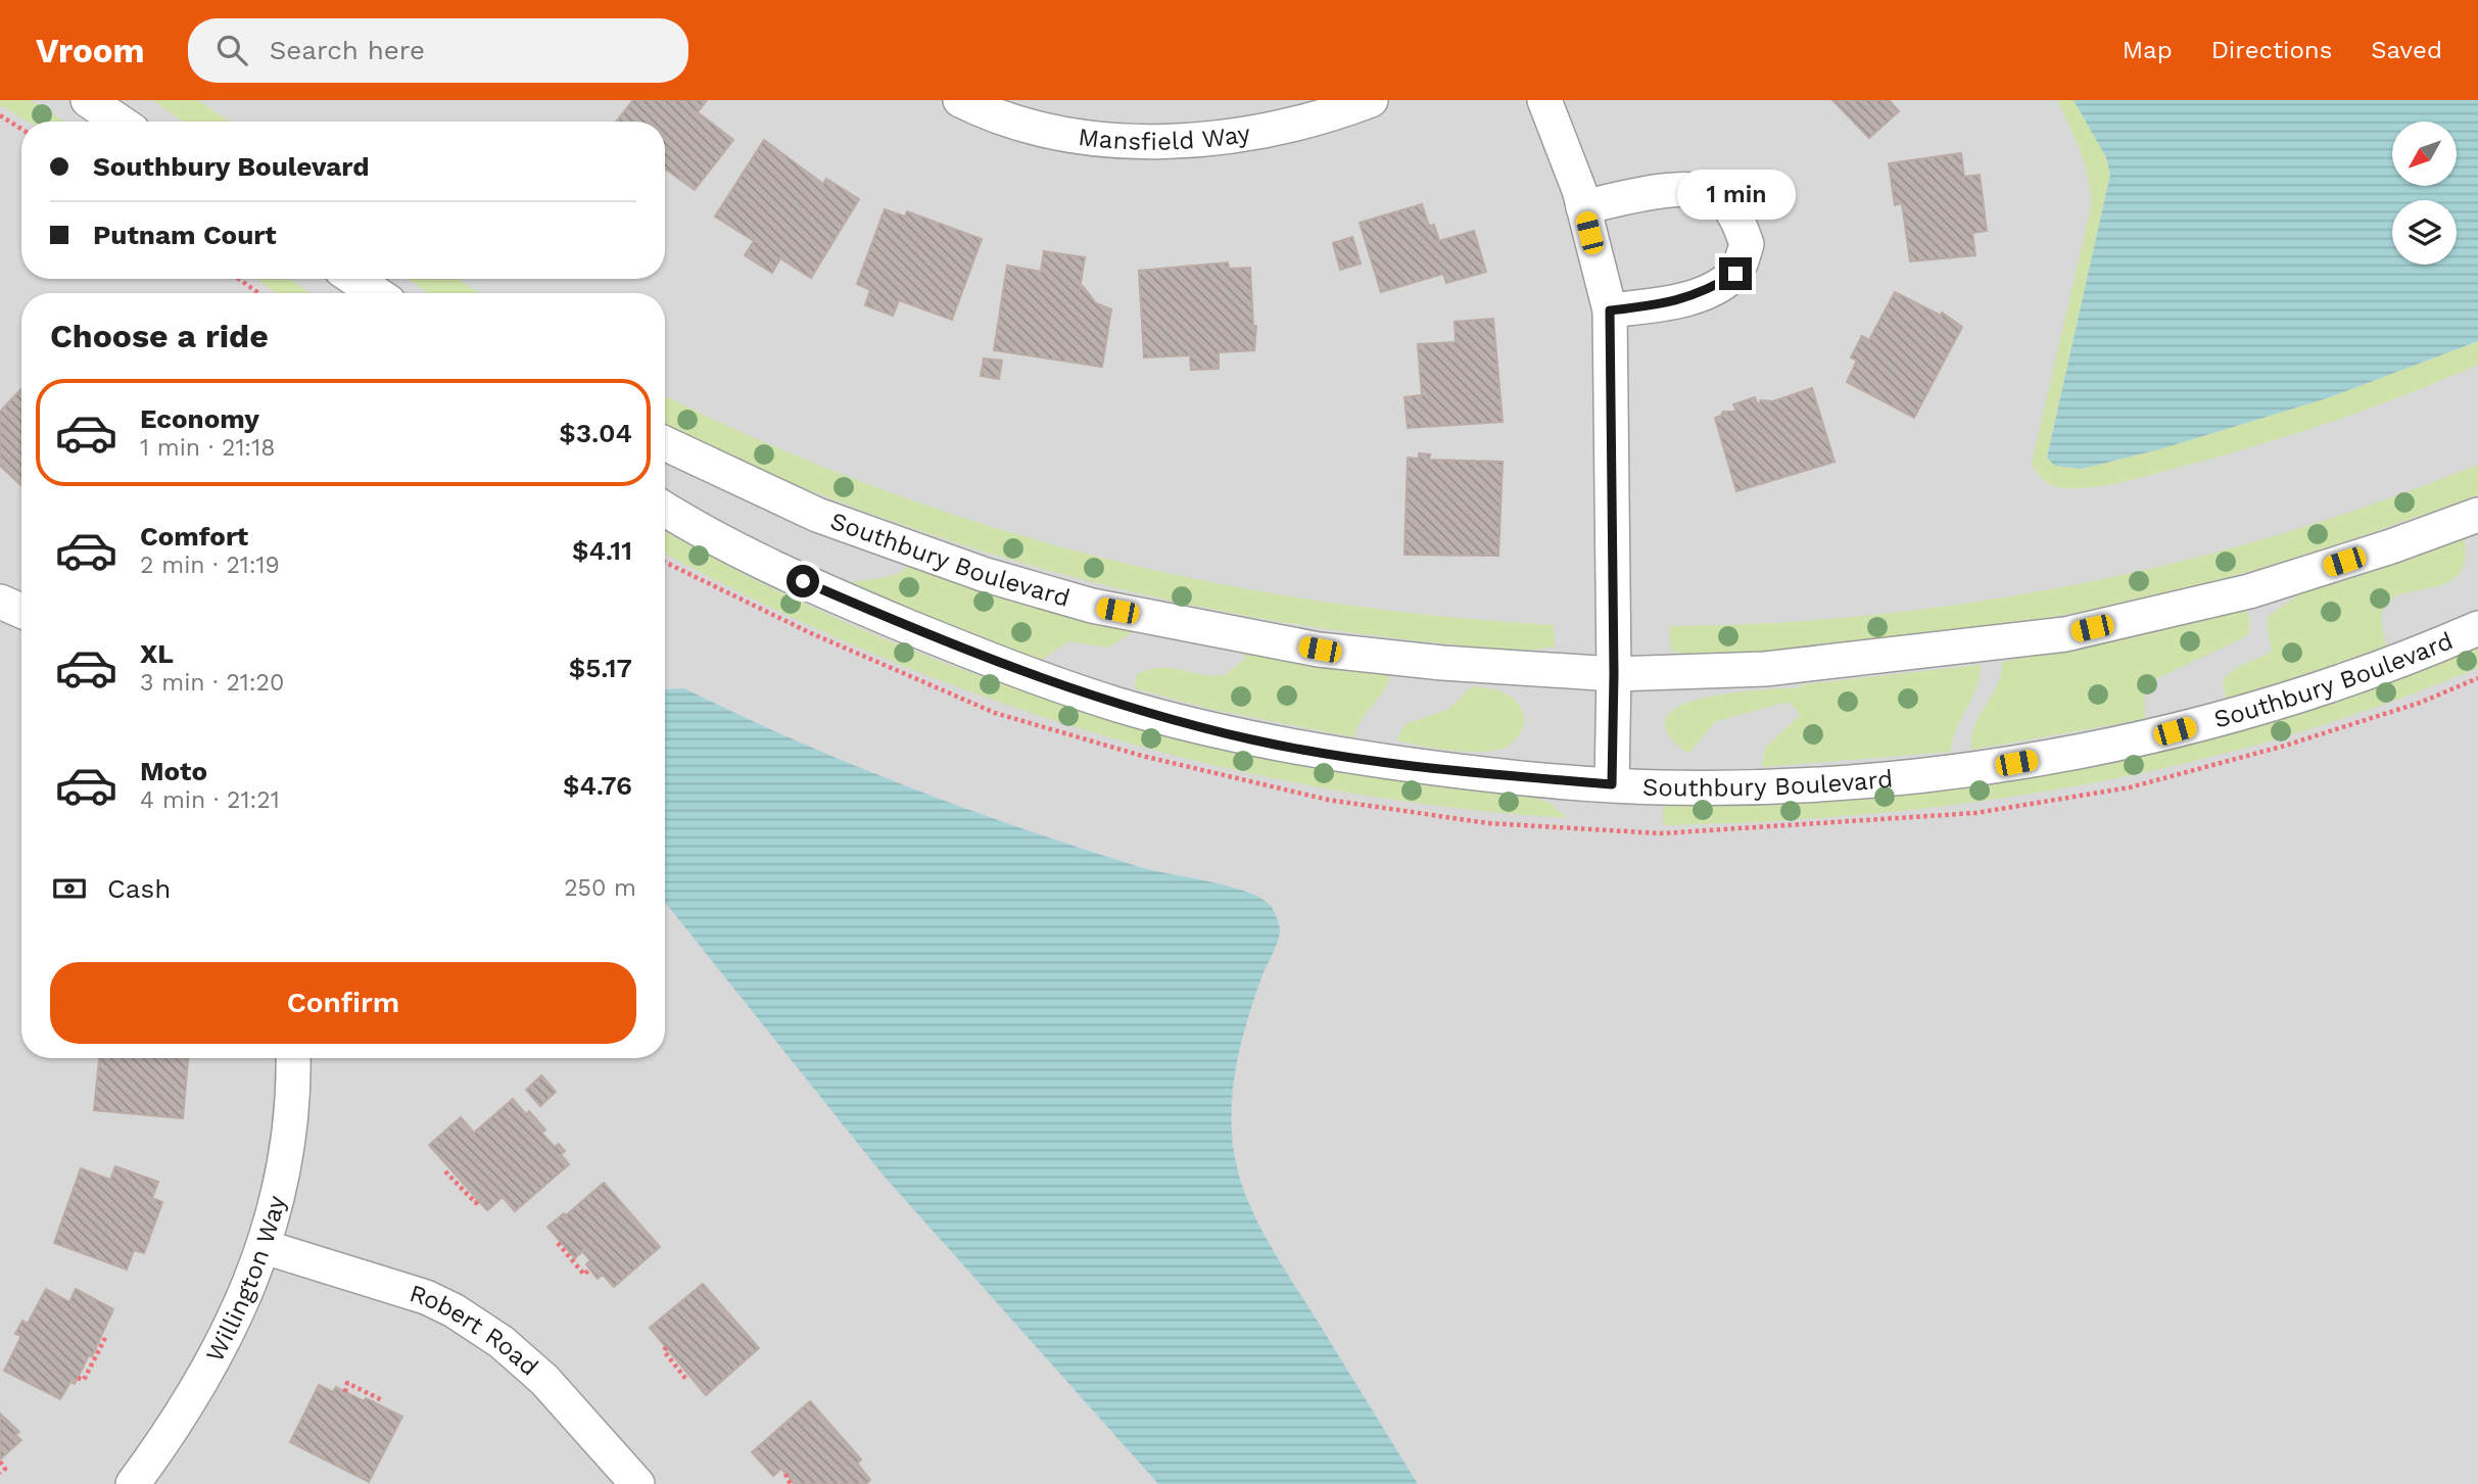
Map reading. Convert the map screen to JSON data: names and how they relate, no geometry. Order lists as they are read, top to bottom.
{
  "streets": {
    "street": [
      "Mansfield Way",
      "Southbury Boulevard",
      "Willington Way",
      "Robert Road"
    ]
  },
  "crossings": [
    ["Willington Way", "Robert Road"]
  ],
  "north": "bottom left",
  "page": {
    "header": "Vroom",
    "search": "Search here",
    "nav": ["Map", "Directions", "Saved"],
    "banner": ["Southbury Boulevard", "Putnam Court"],
    "bubble": "1 min",
    "heading": "Choose a ride",
    "list": [
      {
        "name": "Economy",
        "note": "1 min · 21:18",
        "value": "$3.04"
      },
      {
        "name": "Comfort",
        "note": "2 min · 21:19",
        "value": "$4.11"
      },
      {
        "name": "XL",
        "note": "3 min · 21:20",
        "value": "$5.17"
      },
      {
        "name": "Moto",
        "note": "4 min · 21:21",
        "value": "$4.76"
      }
    ],
    "pay": ["Cash", "250 m"],
    "buttons": "Confirm"
  }
}
